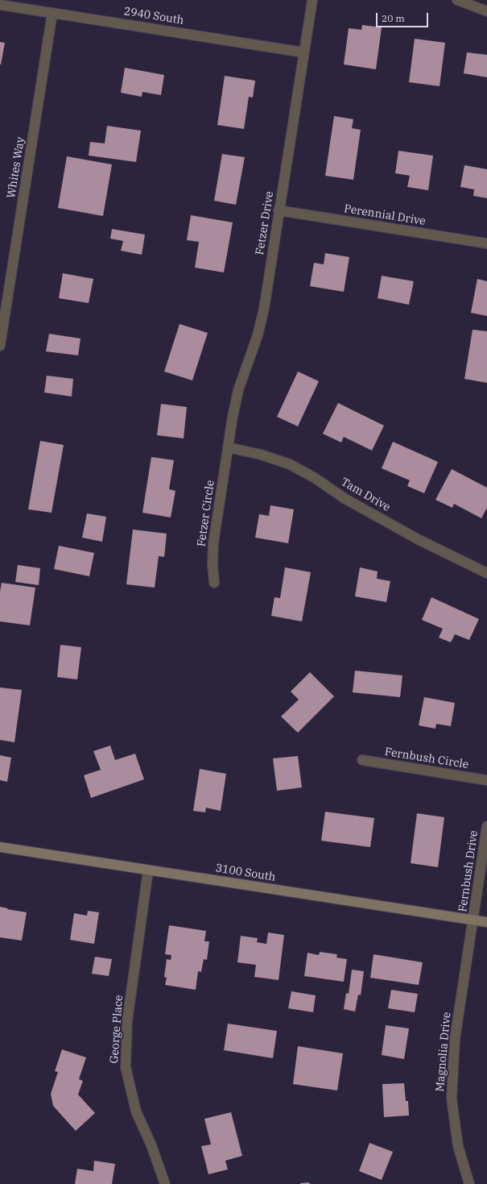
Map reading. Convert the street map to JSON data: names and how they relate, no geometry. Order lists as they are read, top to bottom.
{
  "streets": {
    "street": [
      "2940 South",
      "Whites Way",
      "Perennial Drive",
      "Fetzer Drive",
      "Tam Drive",
      "Fetzer Circle",
      "Fernbush Circle",
      "Fernbush Drive",
      "3100 South",
      "George Place",
      "Magnolia Drive"
    ]
  },
  "crossings": [
    ["2940 South", "Whites Way"],
    ["2940 South", "Fetzer Drive"],
    ["Perennial Drive", "Fetzer Drive"],
    ["Fetzer Drive", "Tam Drive"],
    ["Fetzer Drive", "Fetzer Circle"],
    ["Tam Drive", "Fetzer Circle"],
    ["Fernbush Drive", "3100 South"],
    ["Fernbush Drive", "Magnolia Drive"],
    ["3100 South", "George Place"],
    ["3100 South", "Magnolia Drive"]
  ],
  "scale_bar": "20 m"
}
